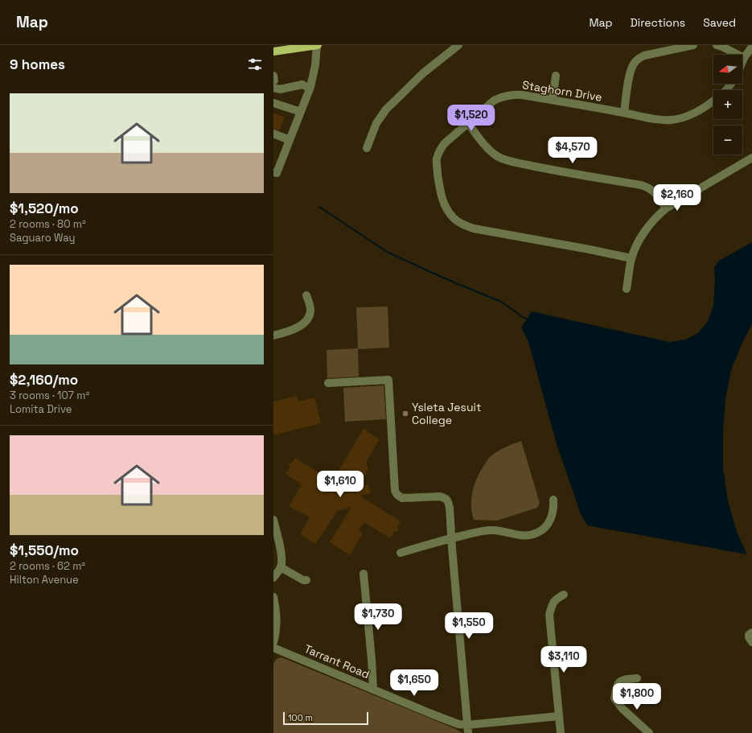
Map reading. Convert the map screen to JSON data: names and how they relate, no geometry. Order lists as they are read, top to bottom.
{
  "streets": {
    "street": ["Staghorn Drive", "Tarrant Road"]
  },
  "places": ["Ysleta Jesuit College"],
  "scale_bar": "100 m",
  "north": "left",
  "page": {
    "header": "Map",
    "nav": ["Map", "Directions", "Saved"],
    "heading": "9 homes",
    "map_buttons": ["+", "−"],
    "list": [
      {
        "name": "$1,520/mo",
        "note": "2 rooms · 80 m² · Saguaro Way"
      },
      {
        "name": "$2,160/mo",
        "note": "3 rooms · 107 m² · Lomita Drive"
      },
      {
        "name": "$1,550/mo",
        "note": "2 rooms · 62 m² · Hilton Avenue"
      }
    ],
    "price": [
      "$1,520",
      "$4,570",
      "$2,160",
      "$1,610",
      "$1,730",
      "$1,550",
      "$3,110",
      "$1,650",
      "$1,800"
    ],
    "scale": "100 m"
  }
}
